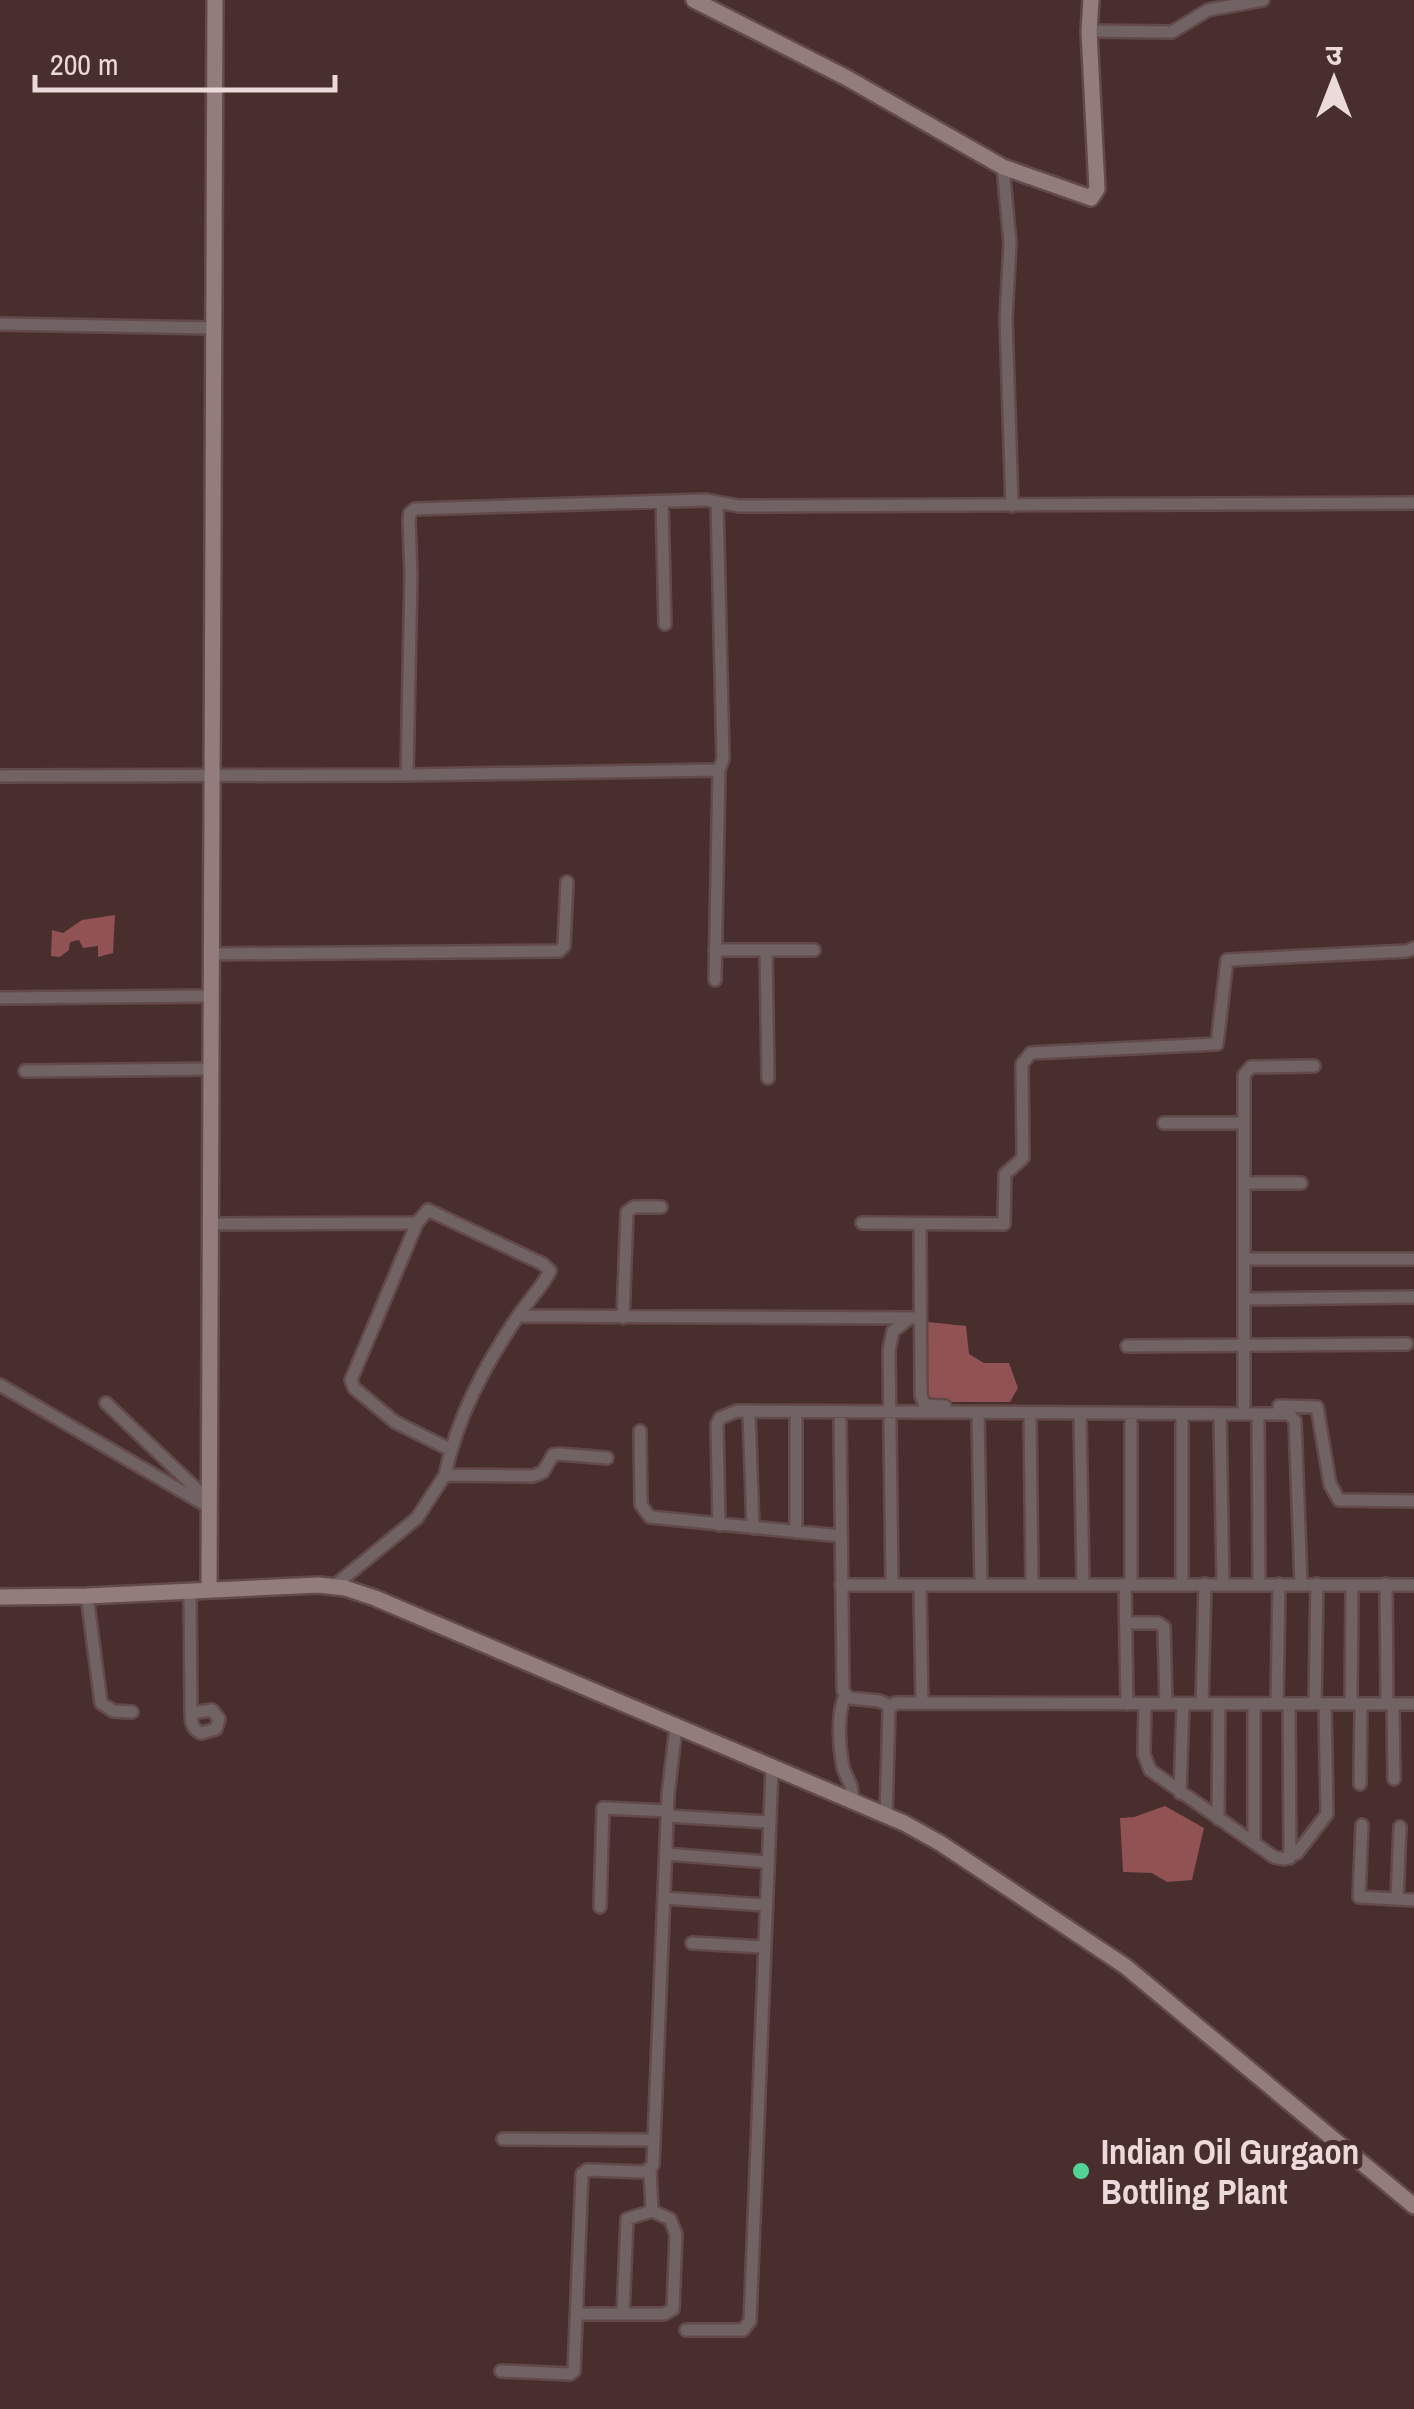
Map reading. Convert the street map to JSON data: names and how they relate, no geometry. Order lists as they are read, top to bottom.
{
  "places": ["Indian Oil Gurgaon Bottling Plant"],
  "scale_bar": "200 m",
  "north": "top"
}
